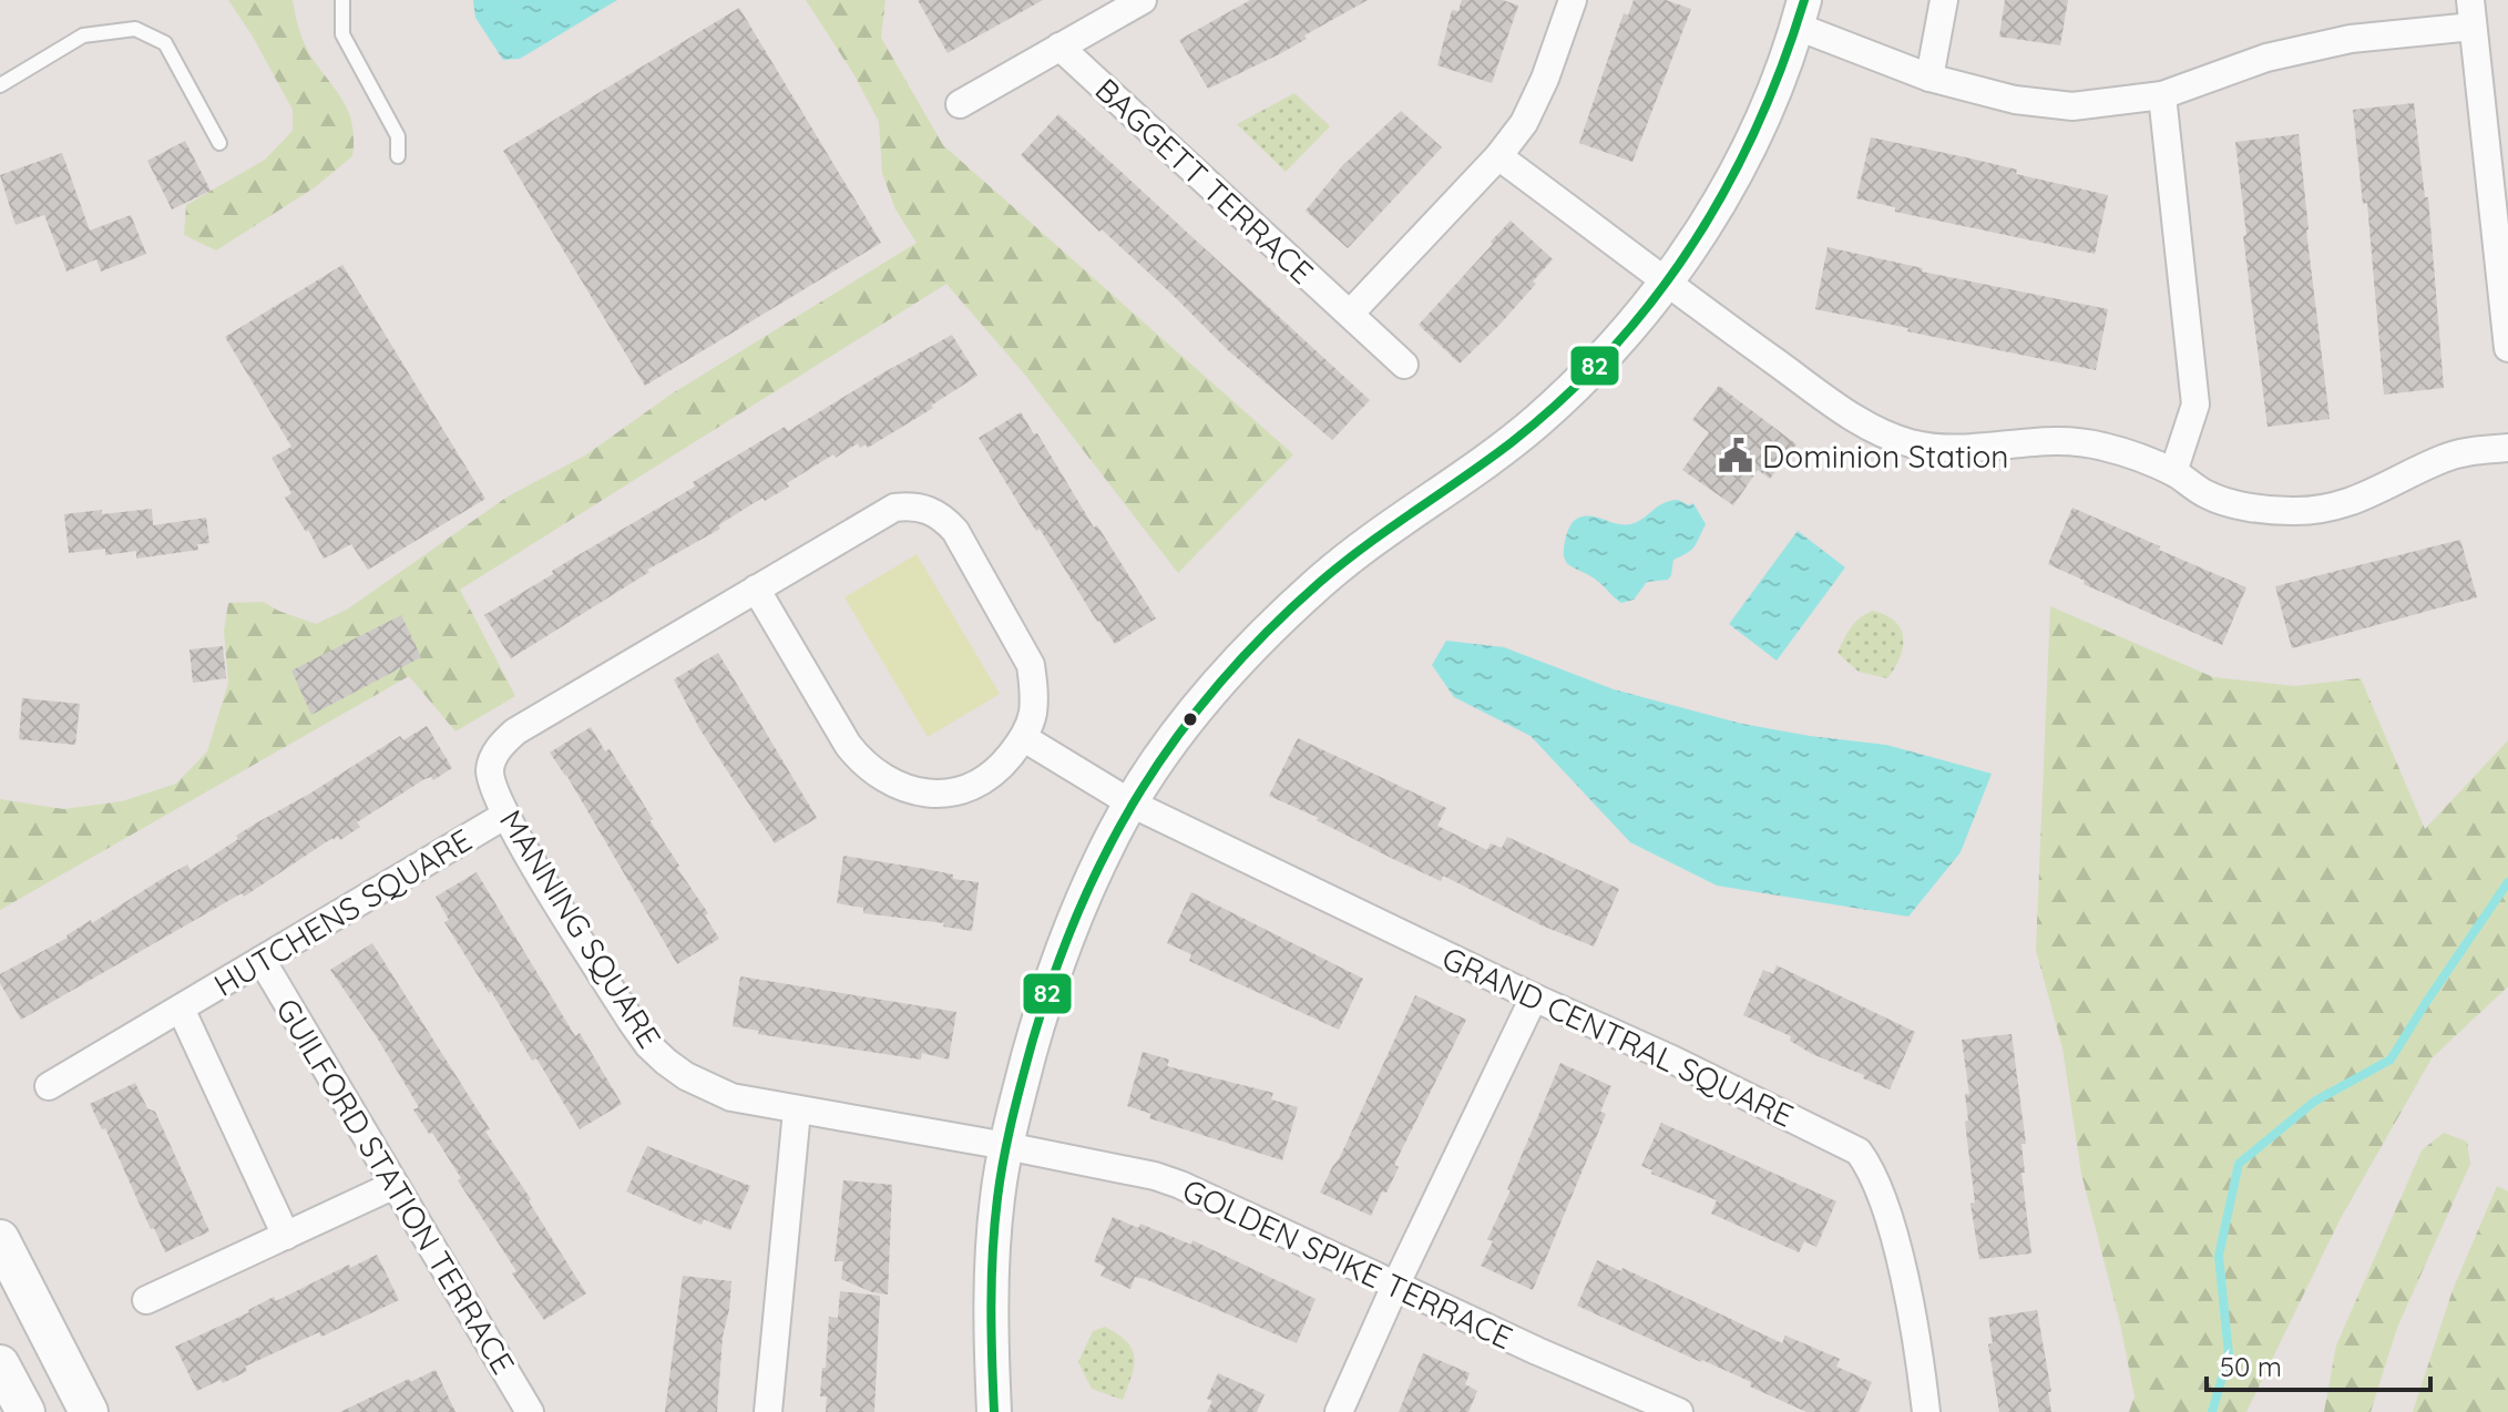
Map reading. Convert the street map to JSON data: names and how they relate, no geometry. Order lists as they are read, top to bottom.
{
  "streets": {
    "street": [
      "BAGGETT TERRACE",
      "HUTCHENS SQUARE",
      "MANNING SQUARE",
      "GRAND CENTRAL SQUARE",
      "GUILFORD STATION TERRACE",
      "GOLDEN SPIKE TERRACE"
    ]
  },
  "crossings": [
    ["HUTCHENS SQUARE", "MANNING SQUARE"],
    ["HUTCHENS SQUARE", "GUILFORD STATION TERRACE"],
    ["MANNING SQUARE", "GOLDEN SPIKE TERRACE"]
  ],
  "places": {
    "public building": ["Dominion Station"]
  },
  "lines": ["transit line 82"],
  "scale_bar": "50 m"
}
